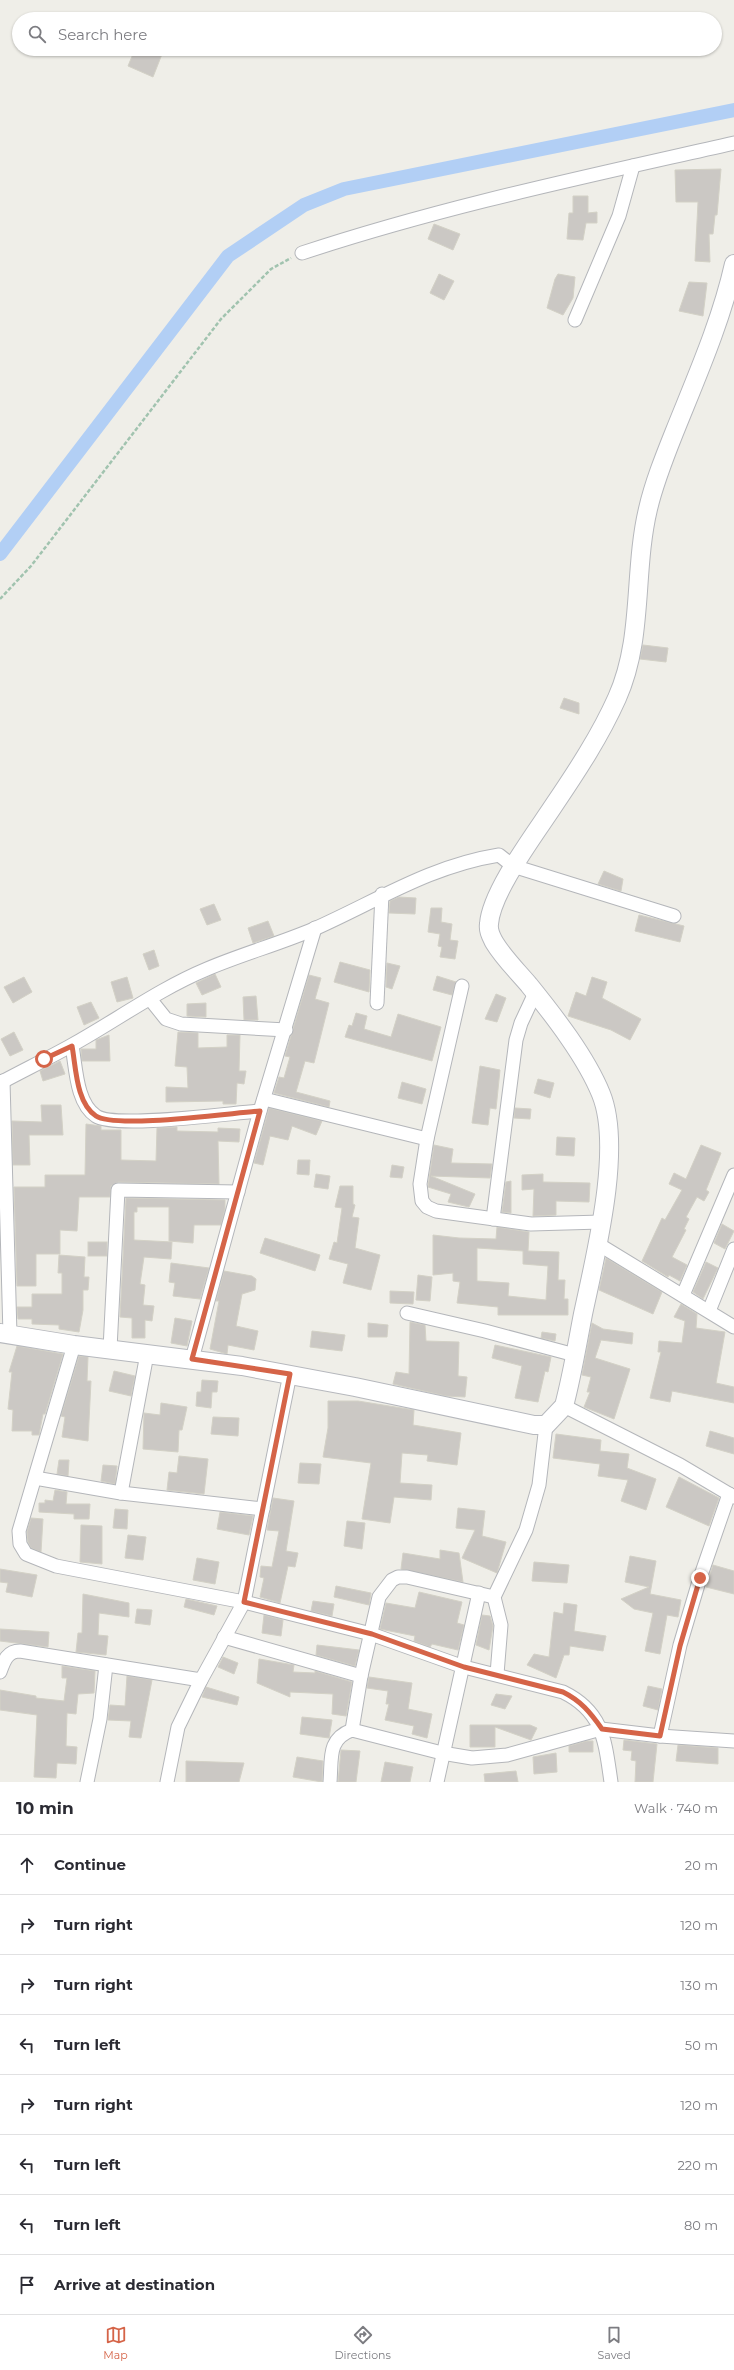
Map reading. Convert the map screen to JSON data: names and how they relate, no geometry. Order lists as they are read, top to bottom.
{
  "page": {
    "search": "Search here",
    "heading": ["10 min", "Walk · 740 m"],
    "list": [
      ["Continue", "20 m"],
      ["Turn right", "120 m"],
      ["Turn right", "130 m"],
      ["Turn left", "50 m"],
      ["Turn right", "120 m"],
      ["Turn left", "220 m"],
      ["Turn left", "80 m"],
      "Arrive at destination"
    ],
    "nav": ["Map", "Directions", "Saved"]
  }
}
